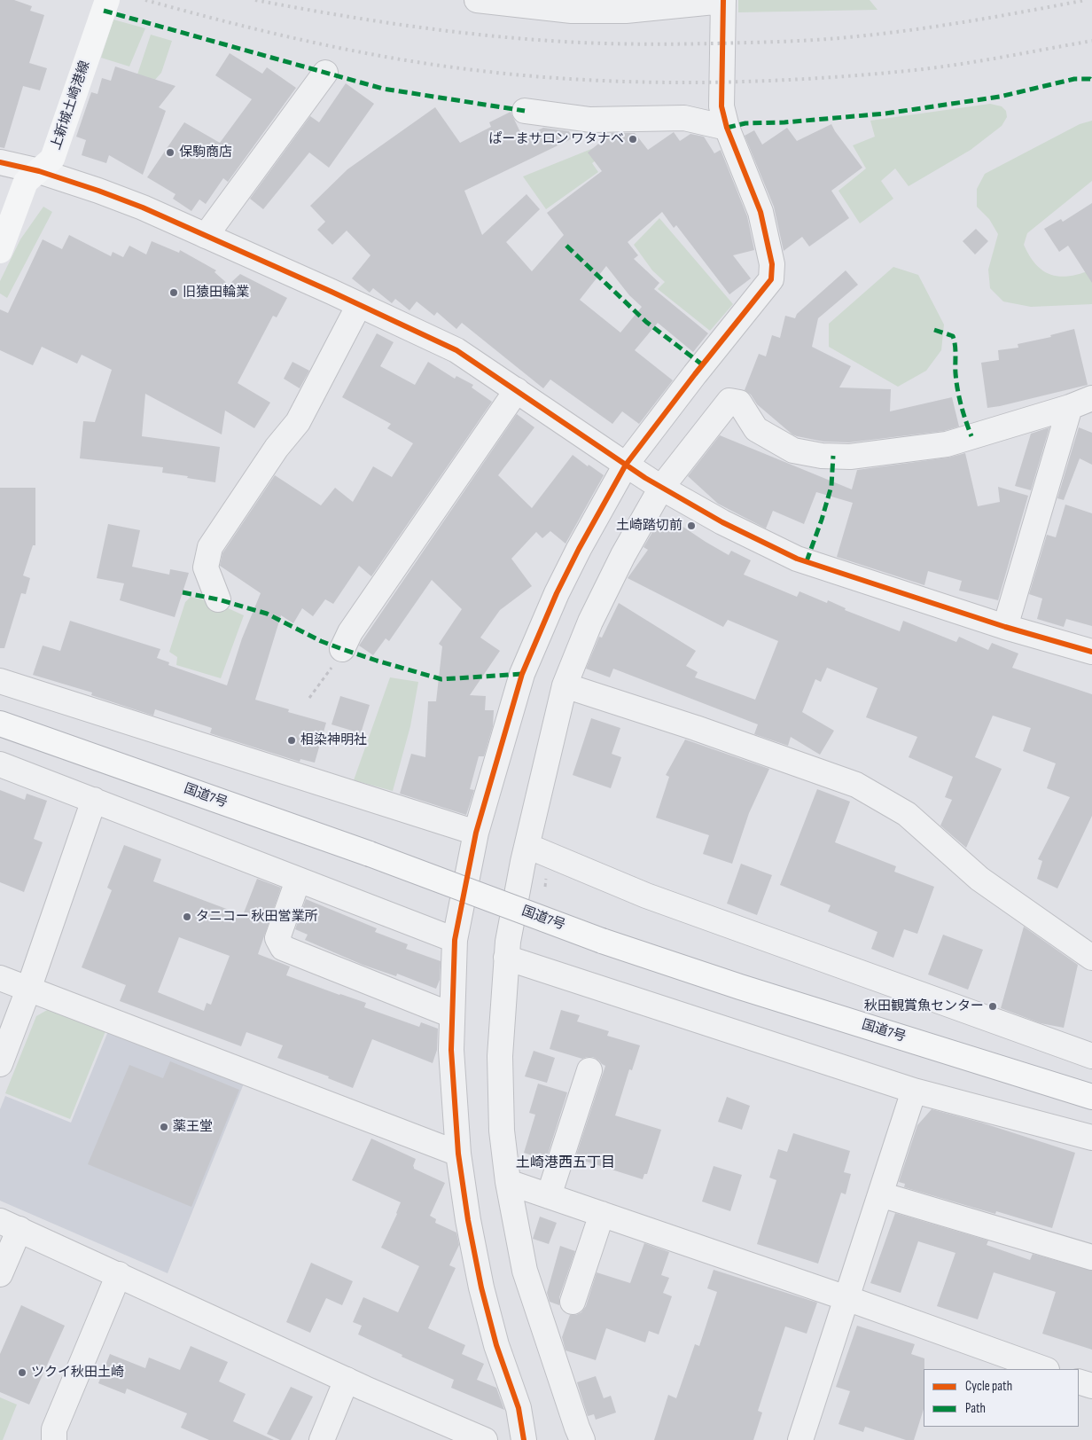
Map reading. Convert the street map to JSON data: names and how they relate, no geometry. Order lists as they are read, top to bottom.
{
  "streets": {
    "main road": ["上新城土崎港線", "国道7号"]
  },
  "districts": ["土崎港西五丁目"],
  "places": [
    "ぱーまサロン ワタナベ",
    "保駒商店",
    "旧猿田輪業",
    "土崎踏切前",
    "相染神明社",
    "タニコー 秋田営業所",
    "秋田観賞魚センター",
    "薬王堂",
    "ツクイ秋田土崎"
  ],
  "legend": ["Cycle path", "Path"]
}
